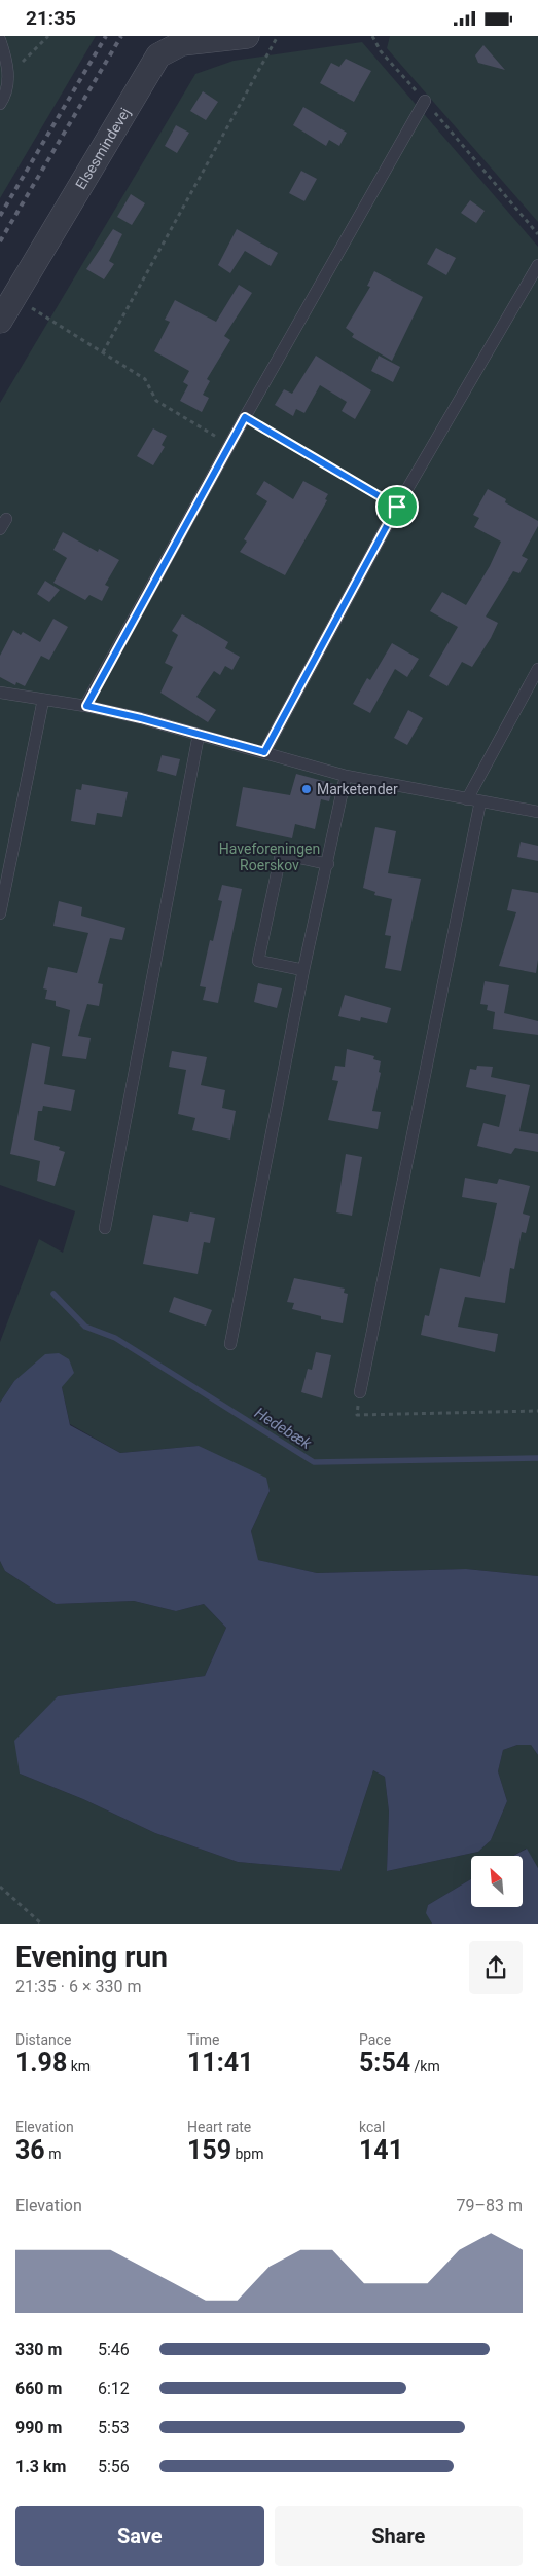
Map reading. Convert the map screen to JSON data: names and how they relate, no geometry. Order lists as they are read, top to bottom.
{
  "streets": {
    "street": ["Elsesmindevej"]
  },
  "water": ["Hedebæk"],
  "parks": ["Haveforeningen Roerskov"],
  "places": ["Marketender"],
  "north": "top left",
  "page": {
    "status": "21:35",
    "heading": ["Evening run", "21:35 · 6 × 330 m"],
    "stats": [
      ["Distance", "1.98 km"],
      ["Time", "11:41"],
      ["Pace", "5:54 /km"],
      ["Elevation", "36 m"],
      ["Heart rate", "159 bpm"],
      ["kcal", "141"]
    ],
    "chart": ["Elevation", "79–83 m"],
    "list": [
      {
        "name": "330 m",
        "note": "5:46"
      },
      {
        "name": "660 m",
        "note": "6:12"
      },
      {
        "name": "990 m",
        "note": "5:53"
      },
      {
        "name": "1.3 km",
        "note": "5:56"
      }
    ],
    "buttons": ["Save", "Share"]
  }
}
